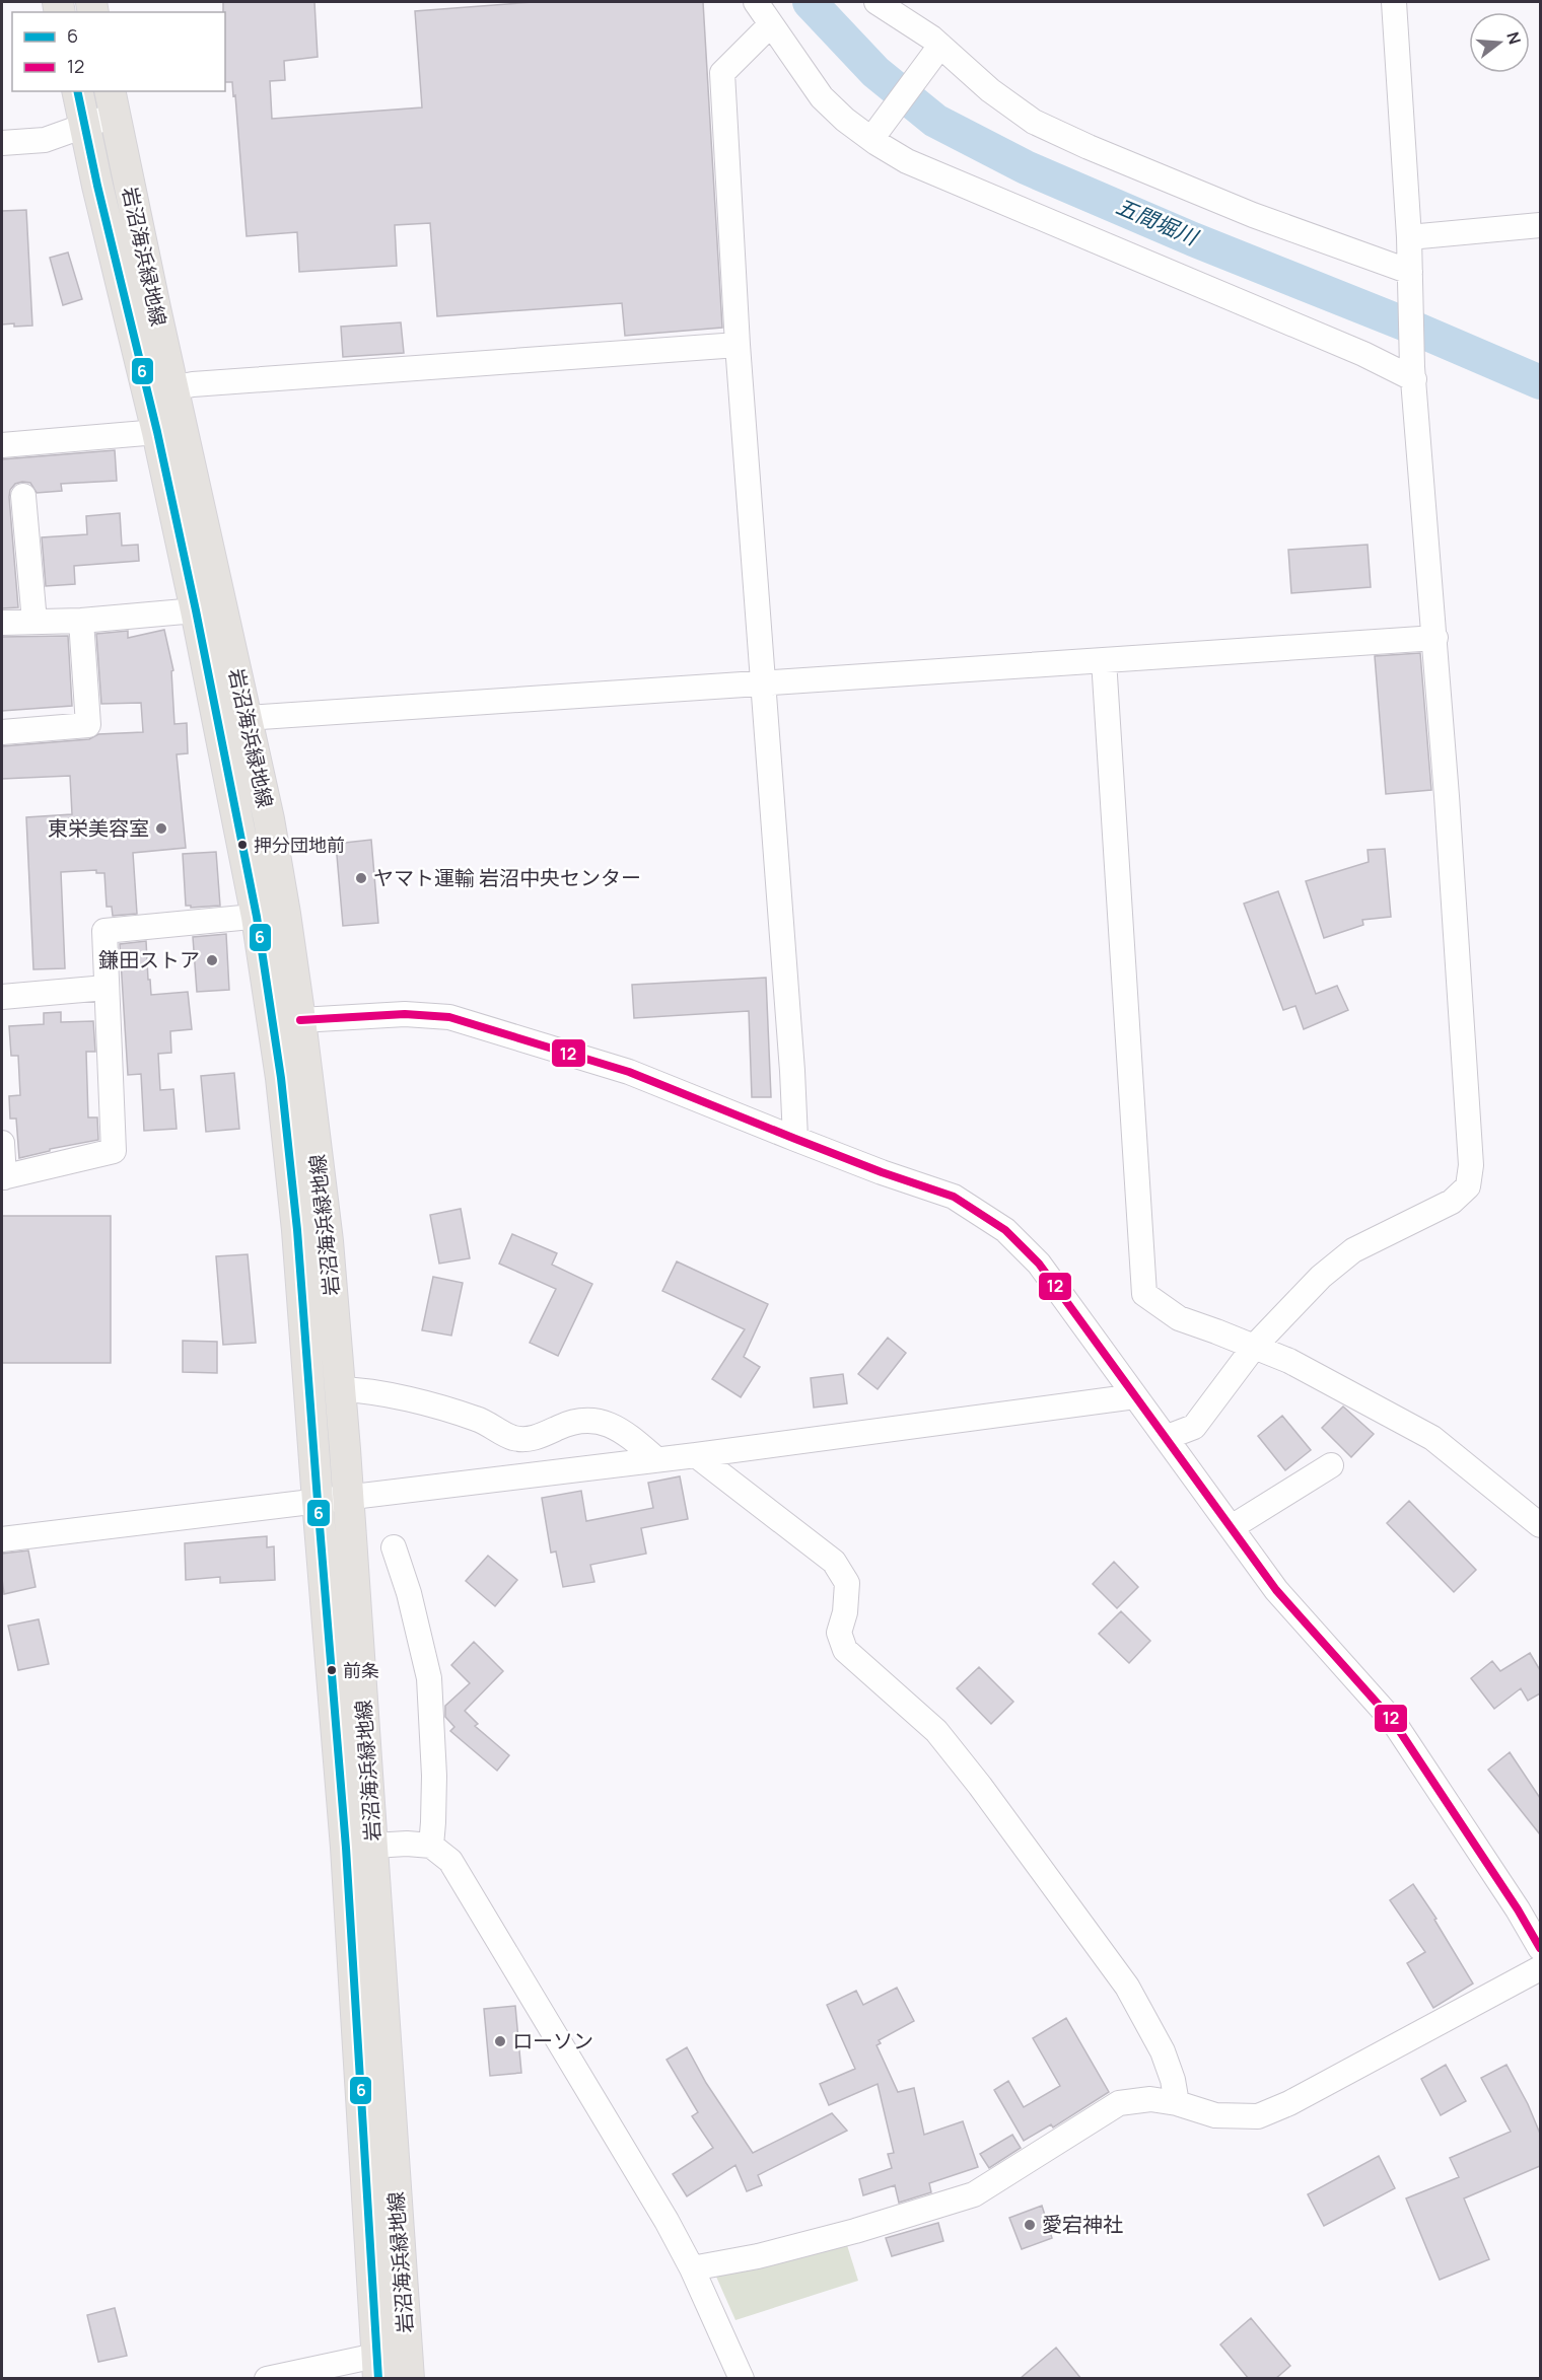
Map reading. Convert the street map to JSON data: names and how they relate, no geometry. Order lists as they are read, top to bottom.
{
  "streets": {
    "main road": ["岩沼海浜緑地線"]
  },
  "water": ["五間堀川"],
  "places": [
    "東栄美容室",
    "押分団地前",
    "ヤマト運輸 岩沼中央センター",
    "鎌田ストア",
    "前条",
    "ローソン",
    "愛宕神社"
  ],
  "lines": ["transit line 6", "transit line 12"],
  "legend": ["6", "12"],
  "north": "right"
}
